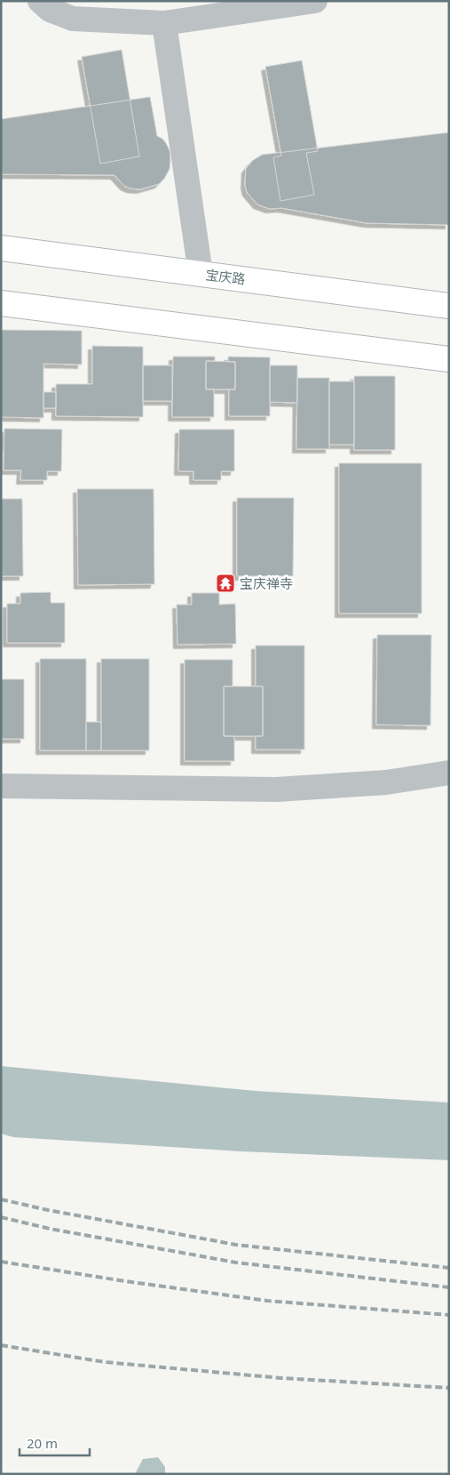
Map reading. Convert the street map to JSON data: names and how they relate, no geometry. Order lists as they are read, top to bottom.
{
  "streets": {
    "main road": ["宝庆路"]
  },
  "places": {
    "temple": ["宝庆禅寺"]
  },
  "scale_bar": "20 m"
}
